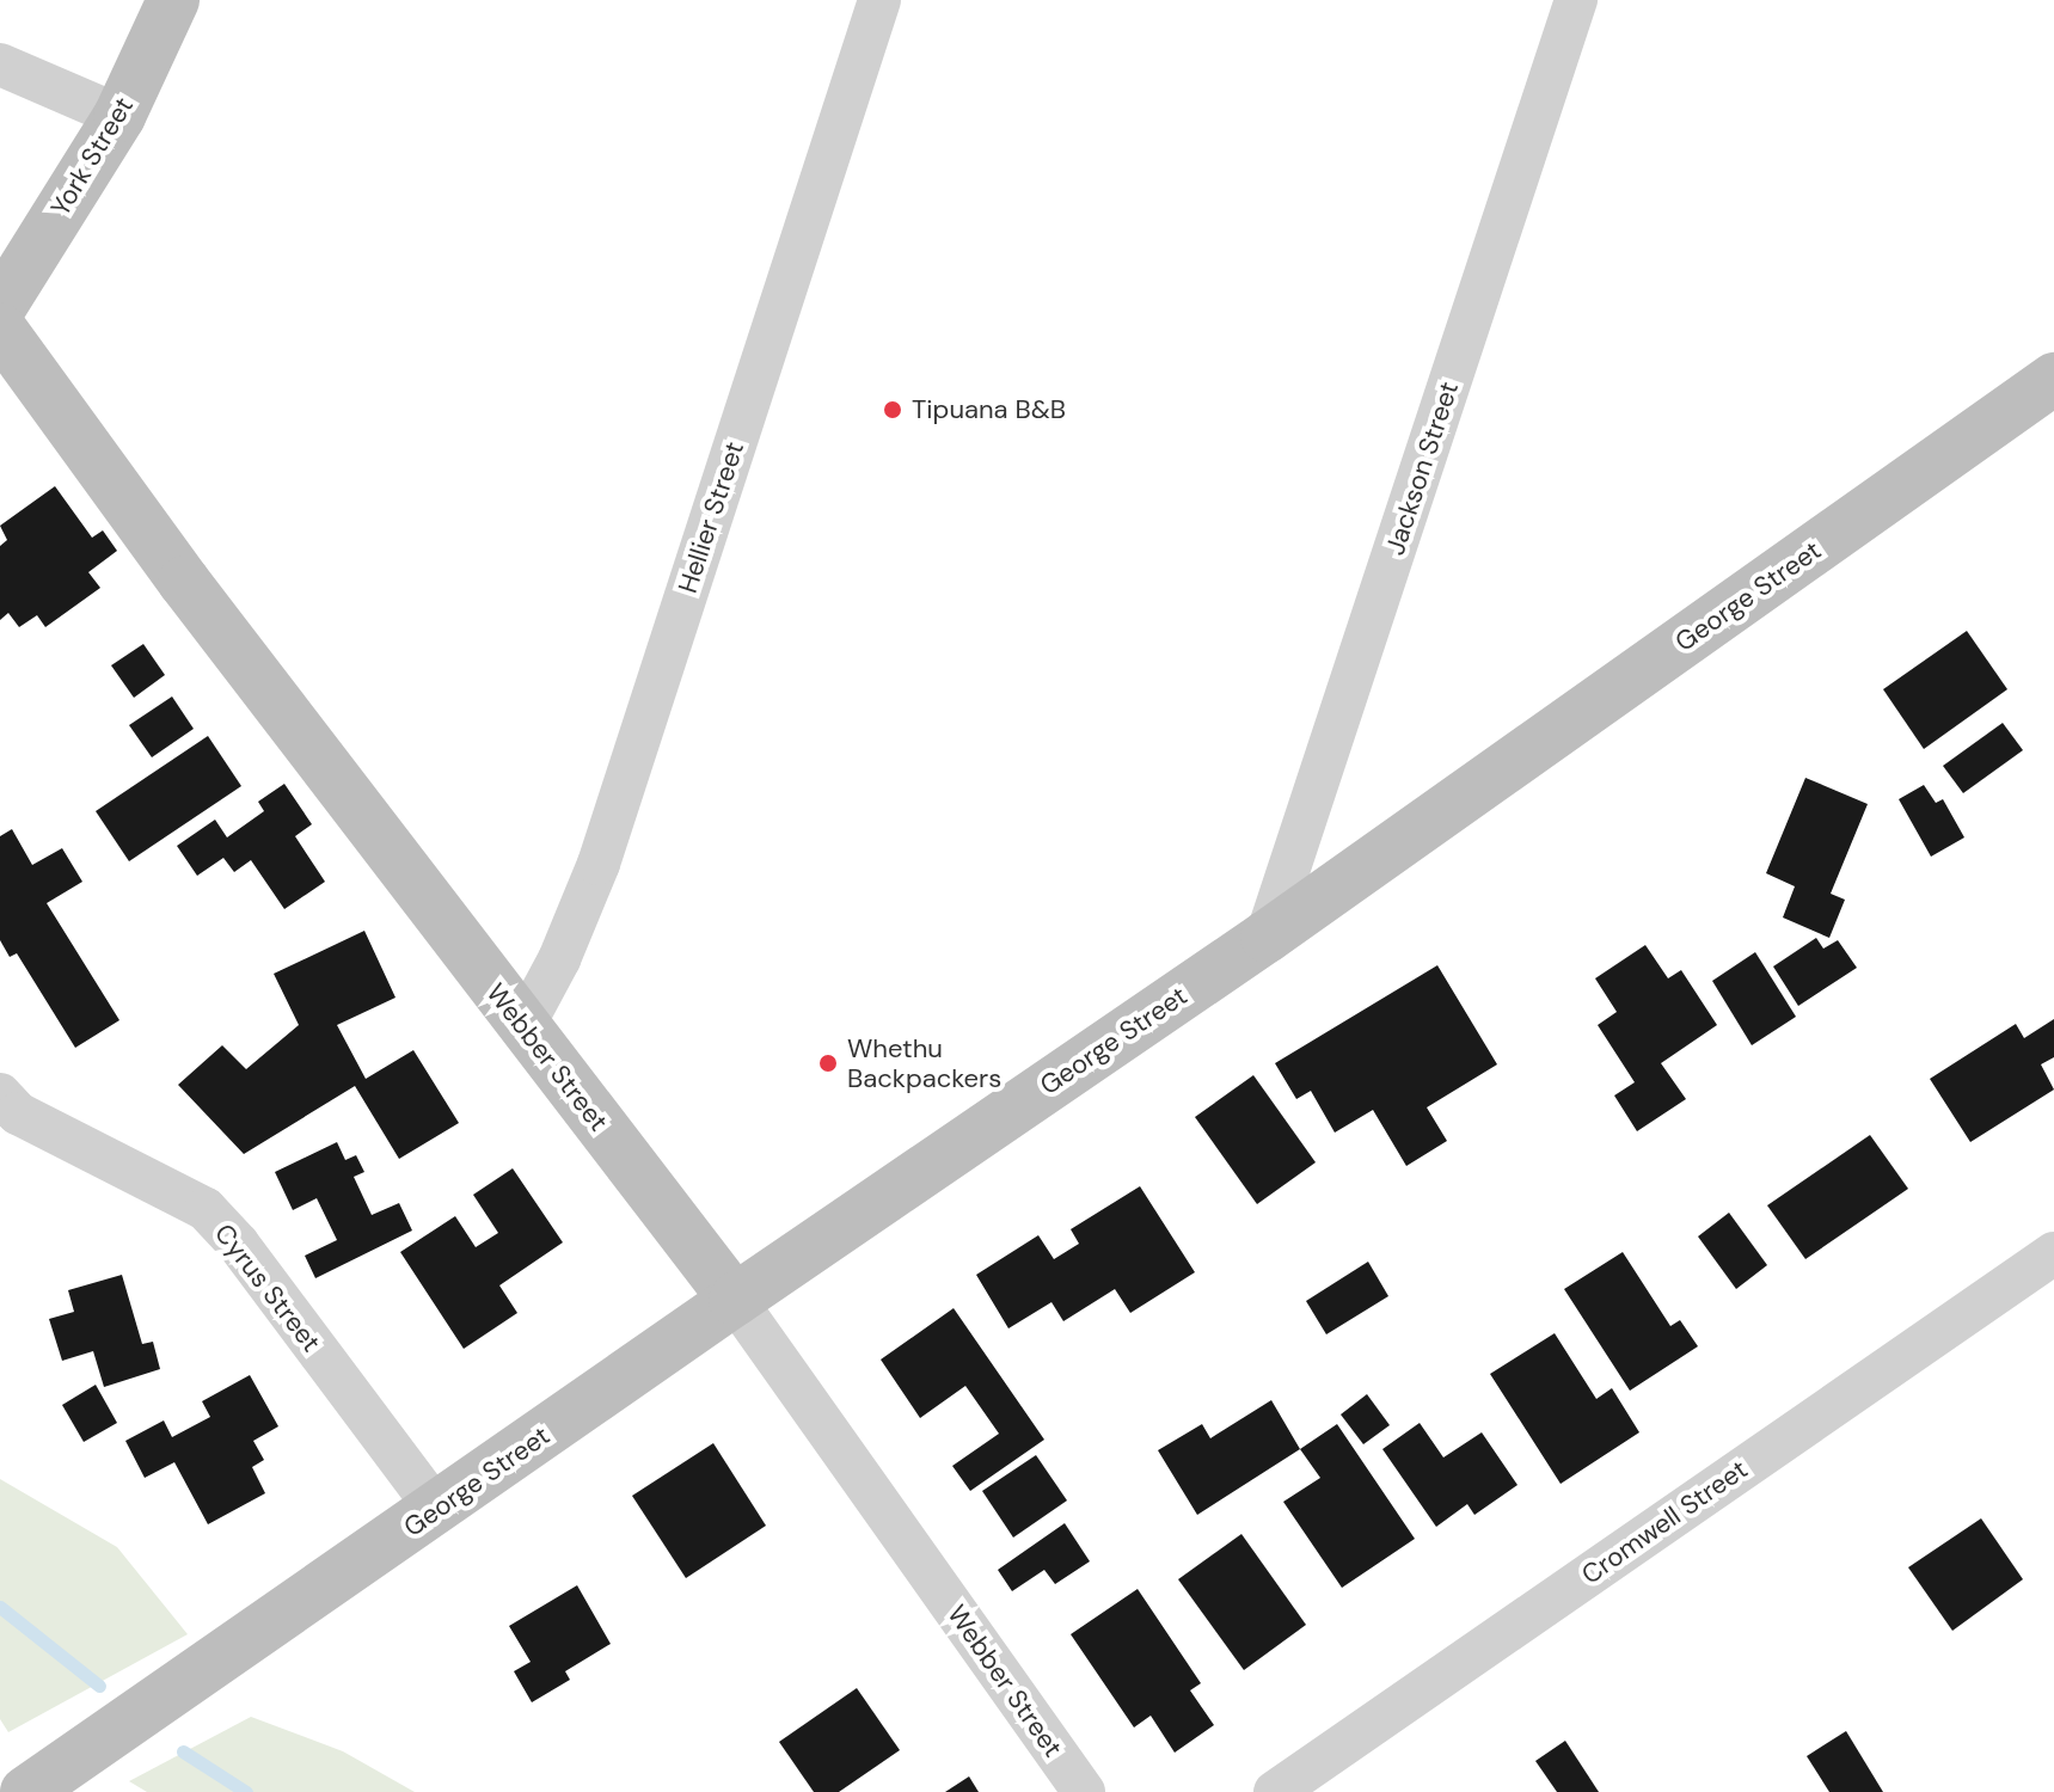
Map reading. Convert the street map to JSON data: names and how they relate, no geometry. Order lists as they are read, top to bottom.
{
  "streets": {
    "main road": ["York Street", "George Street", "Webber Street"],
    "street": [
      "Jackson Street",
      "Hellier Street",
      "Cyrus Street",
      "Cromwell Street"
    ]
  },
  "crossings": [
    ["Jackson Street", "George Street"],
    ["Hellier Street", "Webber Street"],
    ["George Street", "Webber Street"],
    ["George Street", "Cyrus Street"]
  ],
  "places": ["Tipuana B&B", "Whethu Backpackers"]
}
